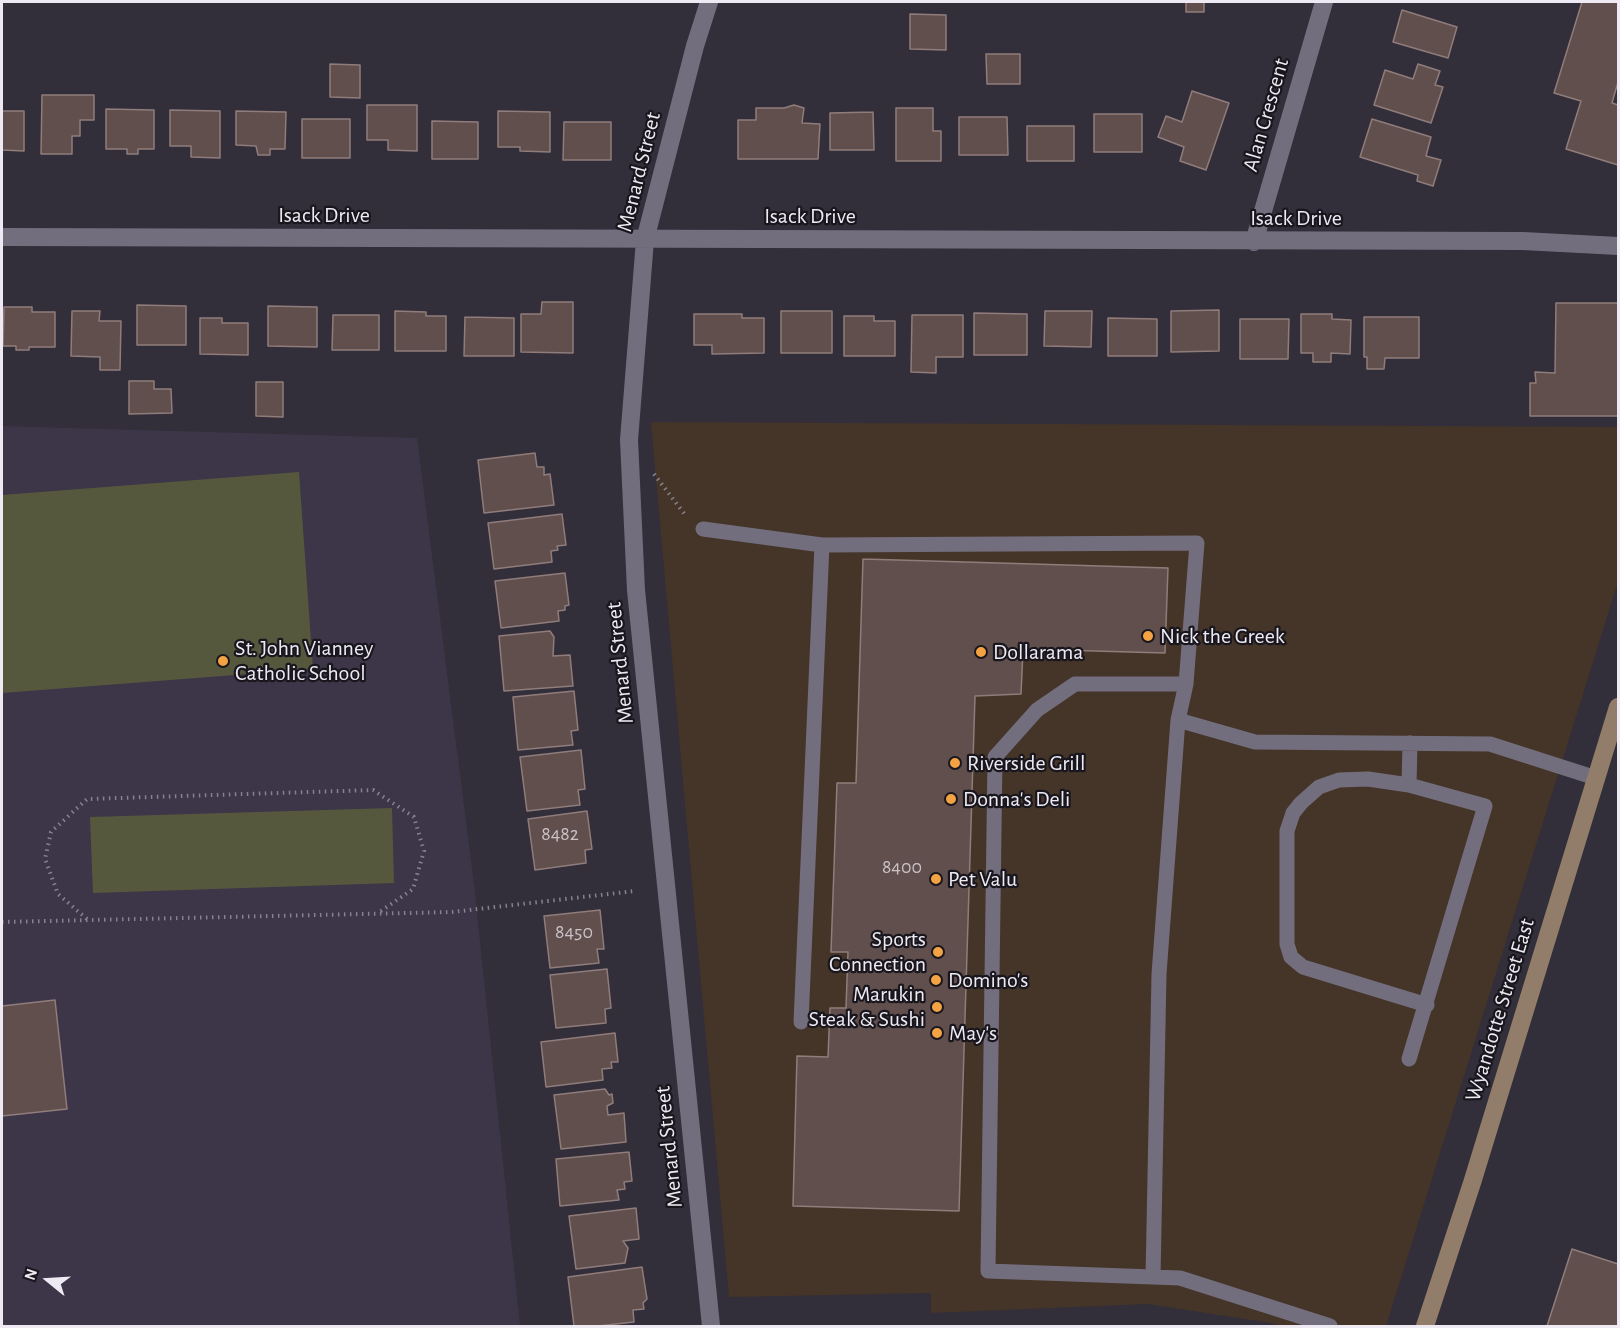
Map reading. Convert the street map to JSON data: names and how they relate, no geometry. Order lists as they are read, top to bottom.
{
  "streets": {
    "street": [
      "Alan Crescent",
      "Menard Street",
      "Isack Drive",
      "Wyandotte Street East"
    ]
  },
  "crossings": [
    ["Alan Crescent", "Isack Drive"],
    ["Menard Street", "Isack Drive"]
  ],
  "places": [
    "Nick the Greek",
    "Dollarama",
    "St. John Vianney Catholic School",
    "Riverside Grill",
    "Donna's Deli",
    "Pet Valu",
    "Sports Connection",
    "Domino's",
    "Marukin Steak & Sushi",
    "May's"
  ],
  "house_numbers": ["8482", "8400", "8450"],
  "north": "left"
}
